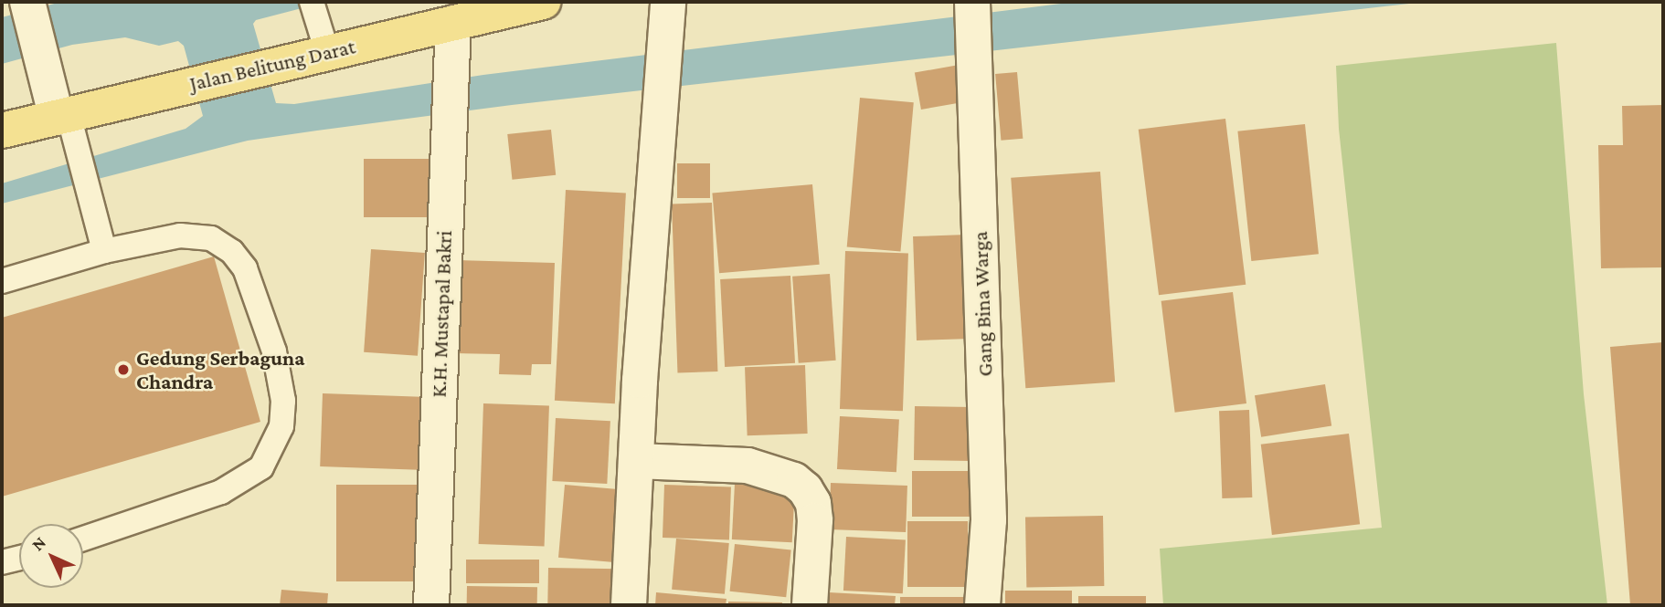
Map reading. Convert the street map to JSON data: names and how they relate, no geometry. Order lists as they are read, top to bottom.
{
  "streets": {
    "main road": ["Jalan Belitung Darat"],
    "street": ["Gang Bina Warga", "K.H. Mustapal Bakri"]
  },
  "crossings": [
    ["Jalan Belitung Darat", "K.H. Mustapal Bakri"]
  ],
  "places": ["Gedung Serbaguna Chandra"],
  "north": "top left"
}
